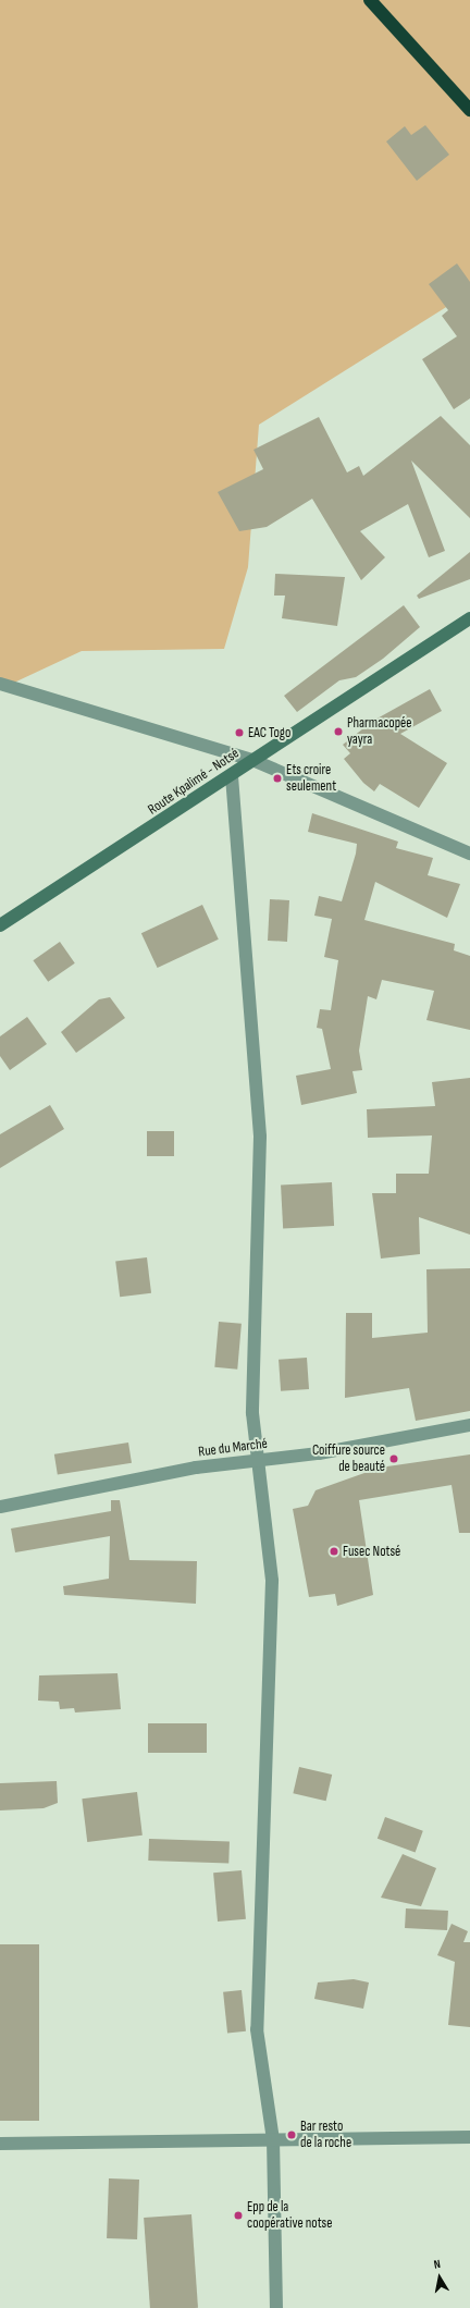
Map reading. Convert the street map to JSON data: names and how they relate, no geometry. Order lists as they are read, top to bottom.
{
  "streets": {
    "main road": ["Route Kpalimé - Notsé"],
    "street": ["Rue du Marché"]
  },
  "places": [
    "Pharmacopée yayra",
    "EAC Togo",
    "Ets croire seulement",
    "Coiffure source de beauté",
    "Fusec Notsé",
    "Bar resto de la roche",
    "Epp de la coopérative notse"
  ],
  "north": "top"
}
